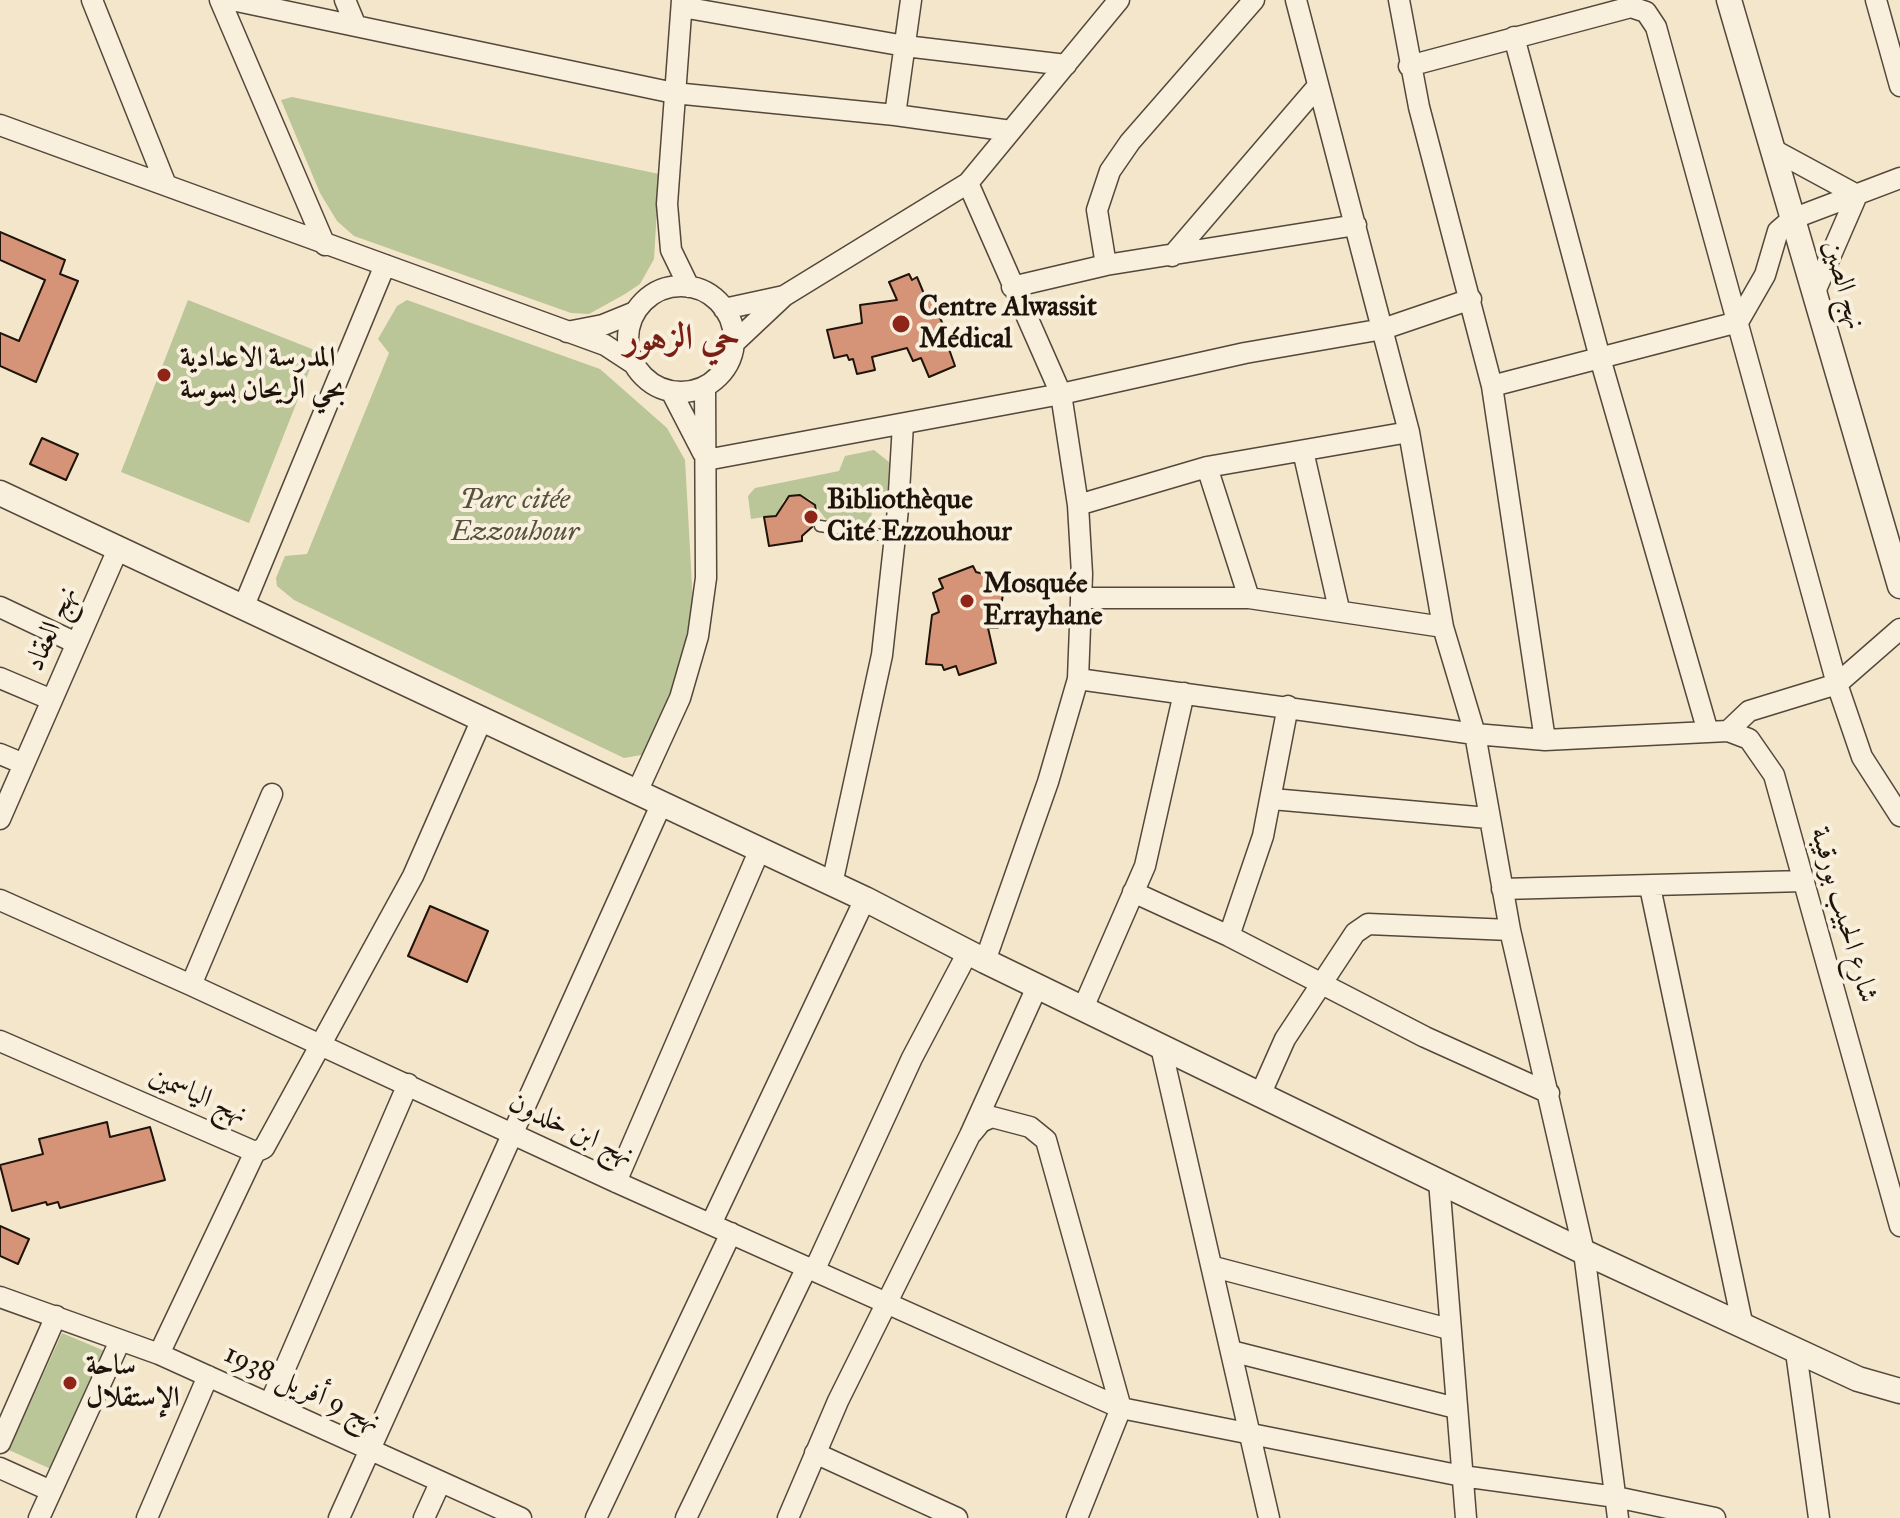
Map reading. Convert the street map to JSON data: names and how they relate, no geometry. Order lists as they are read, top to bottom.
{
  "streets": {
    "street": [
      "نهج الصين",
      "نهج العقاد",
      "شارع الحبيب بورقيبة",
      "نهج الياسمين",
      "نهج ابن خلدون",
      "نهج 9 أفريل 1938"
    ]
  },
  "crossings": [
    ["نهج الياسمين", "نهج 9 أفريل 1938"]
  ],
  "districts": ["حي الزهور"],
  "parks": ["Parc citée Ezzouhour"],
  "places": [
    "Centre Alwassit Médical",
    "المدرسة الاعدادية بحي الريحان بسوسة",
    "Bibliothèque Cité Ezzouhour",
    "Mosquée Errayhane",
    "ساحة اﻹستقلال"
  ]
}
